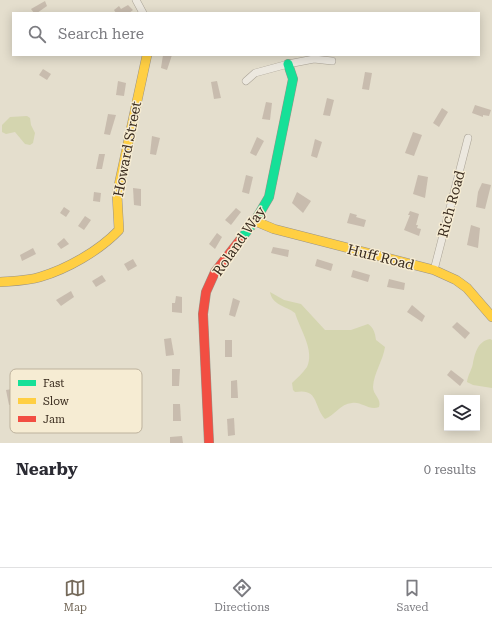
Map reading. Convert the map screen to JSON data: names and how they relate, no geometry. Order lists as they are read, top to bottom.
{
  "streets": {
    "street": [
      "Howard Street",
      "Rich Road",
      "Roland Way",
      "Huff Road"
    ]
  },
  "crossings": [
    ["Rich Road", "Huff Road"],
    ["Roland Way", "Huff Road"]
  ],
  "legend": ["Fast", "Slow", "Jam"],
  "page": {
    "search": "Search here",
    "heading": ["Nearby", "0 results"],
    "nav": ["Map", "Directions", "Saved"]
  }
}
